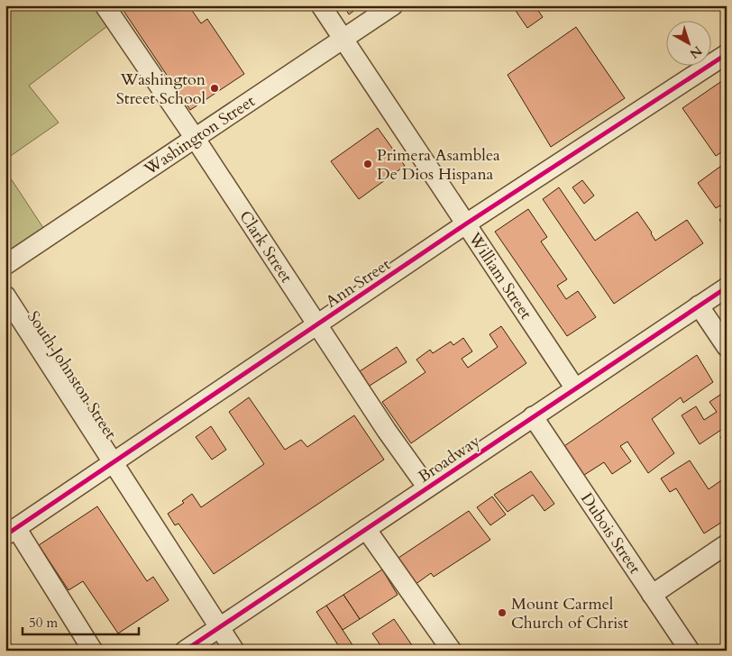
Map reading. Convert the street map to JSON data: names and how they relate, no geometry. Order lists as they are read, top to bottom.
{
  "streets": {
    "street": [
      "Washington Street",
      "Clark Street",
      "William Street",
      "Ann Street",
      "South Johnston Street",
      "Broadway",
      "Dubois Street"
    ]
  },
  "crossings": [
    ["Washington Street", "Clark Street"],
    ["Washington Street", "William Street"],
    ["Clark Street", "Ann Street"],
    ["Clark Street", "Broadway"],
    ["William Street", "Ann Street"],
    ["William Street", "Broadway"],
    ["Ann Street", "South Johnston Street"],
    ["South Johnston Street", "Broadway"],
    ["Broadway", "Dubois Street"]
  ],
  "places": ["Washington Street School", "Primera Asamblea De Dios Hispana", "Mount Carmel Church of Christ"],
  "scale_bar": "50 m",
  "north": "bottom right"
}
